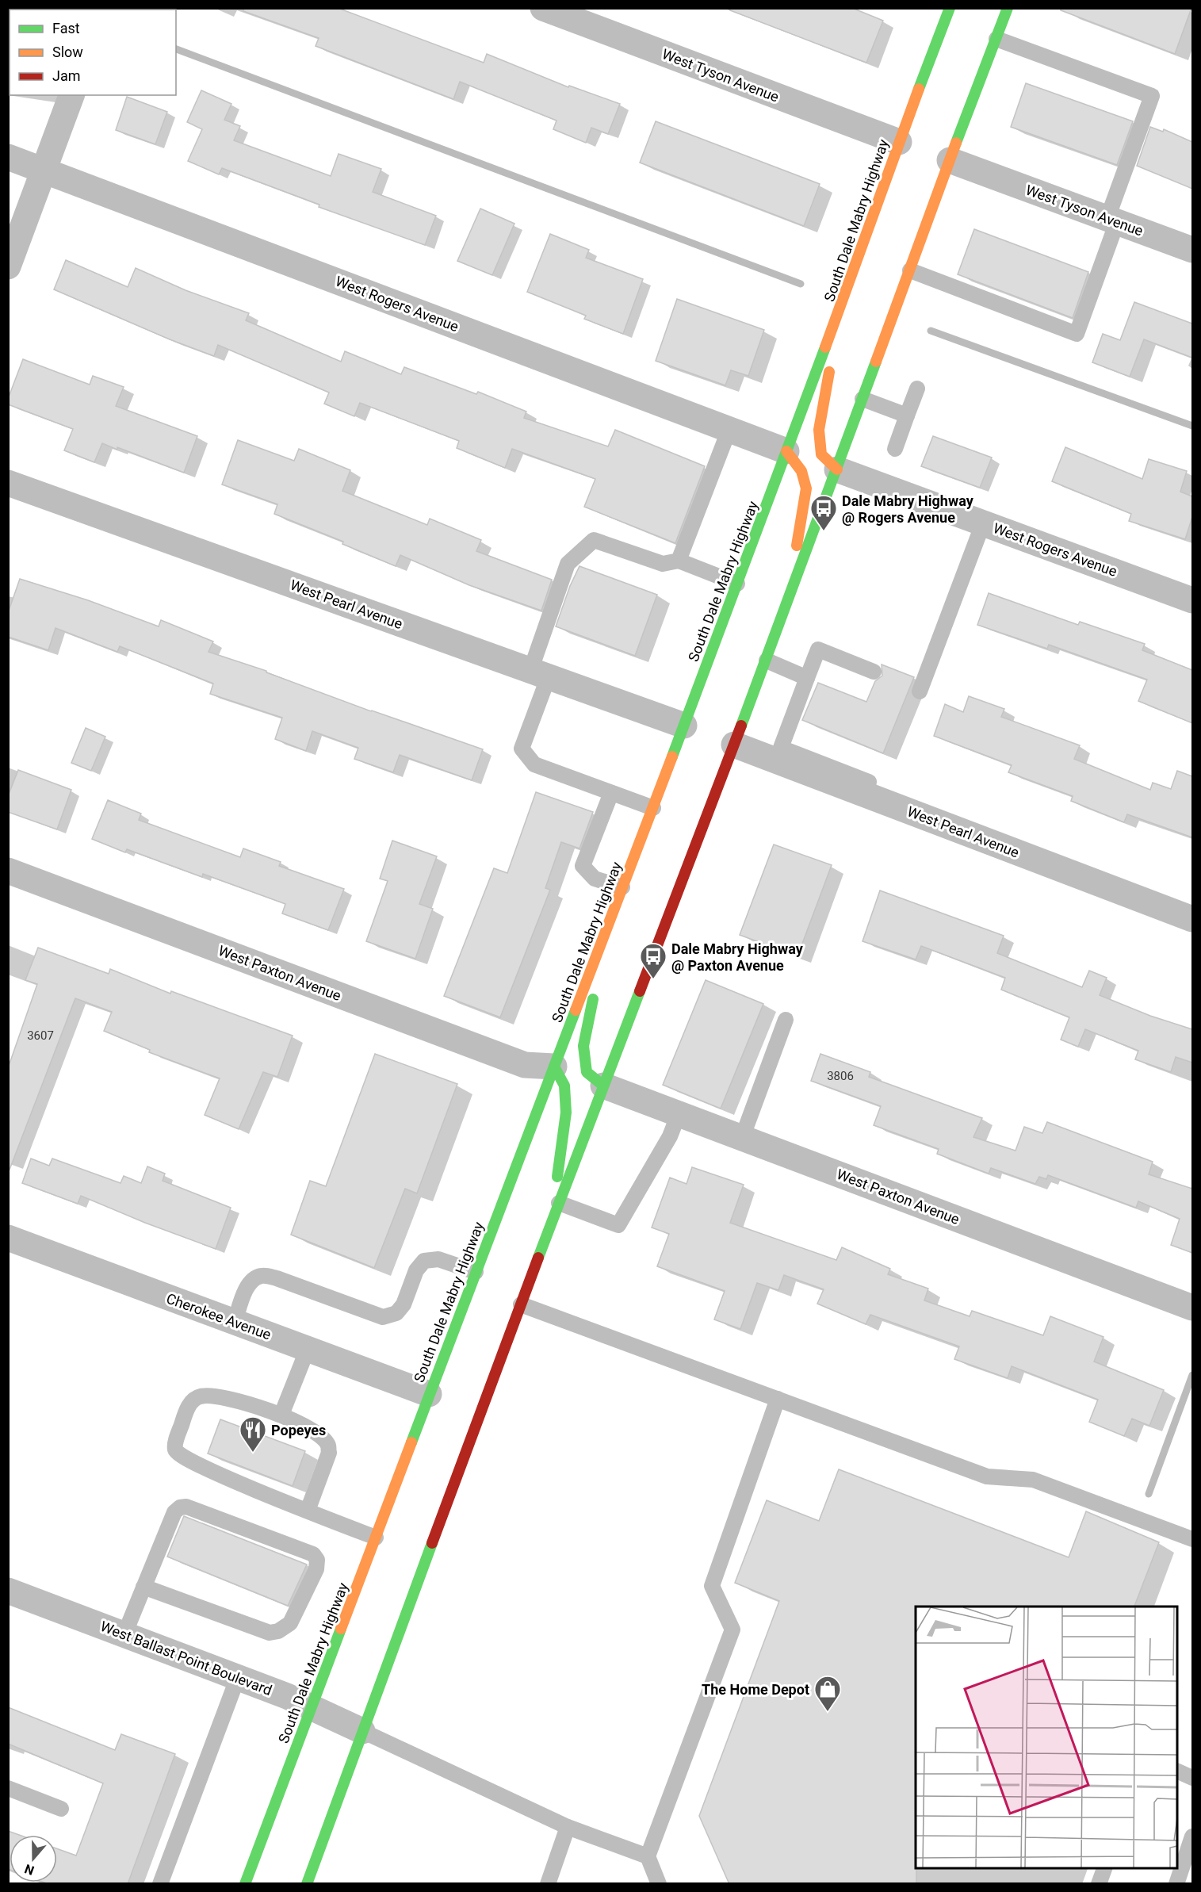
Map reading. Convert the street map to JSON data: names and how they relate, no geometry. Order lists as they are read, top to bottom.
{
  "streets": {
    "main road": ["South Dale Mabry Highway"],
    "street": [
      "West Tyson Avenue",
      "West Rogers Avenue",
      "West Pearl Avenue",
      "West Paxton Avenue",
      "Cherokee Avenue",
      "West Ballast Point Boulevard"
    ]
  },
  "crossings": [
    ["West Tyson Avenue", "South Dale Mabry Highway"],
    ["South Dale Mabry Highway", "West Rogers Avenue"],
    ["South Dale Mabry Highway", "West Pearl Avenue"],
    ["South Dale Mabry Highway", "West Paxton Avenue"],
    ["South Dale Mabry Highway", "Cherokee Avenue"],
    ["South Dale Mabry Highway", "West Ballast Point Boulevard"]
  ],
  "places": {
    "bus stop": ["Dale Mabry Highway @ Rogers Avenue", "Dale Mabry Highway @ Paxton Avenue"],
    "restaurant": ["Popeyes"],
    "shop": ["The Home Depot"]
  },
  "house_numbers": ["3607", "3806"],
  "legend": ["Fast", "Slow", "Jam"],
  "north": "bottom"
}
